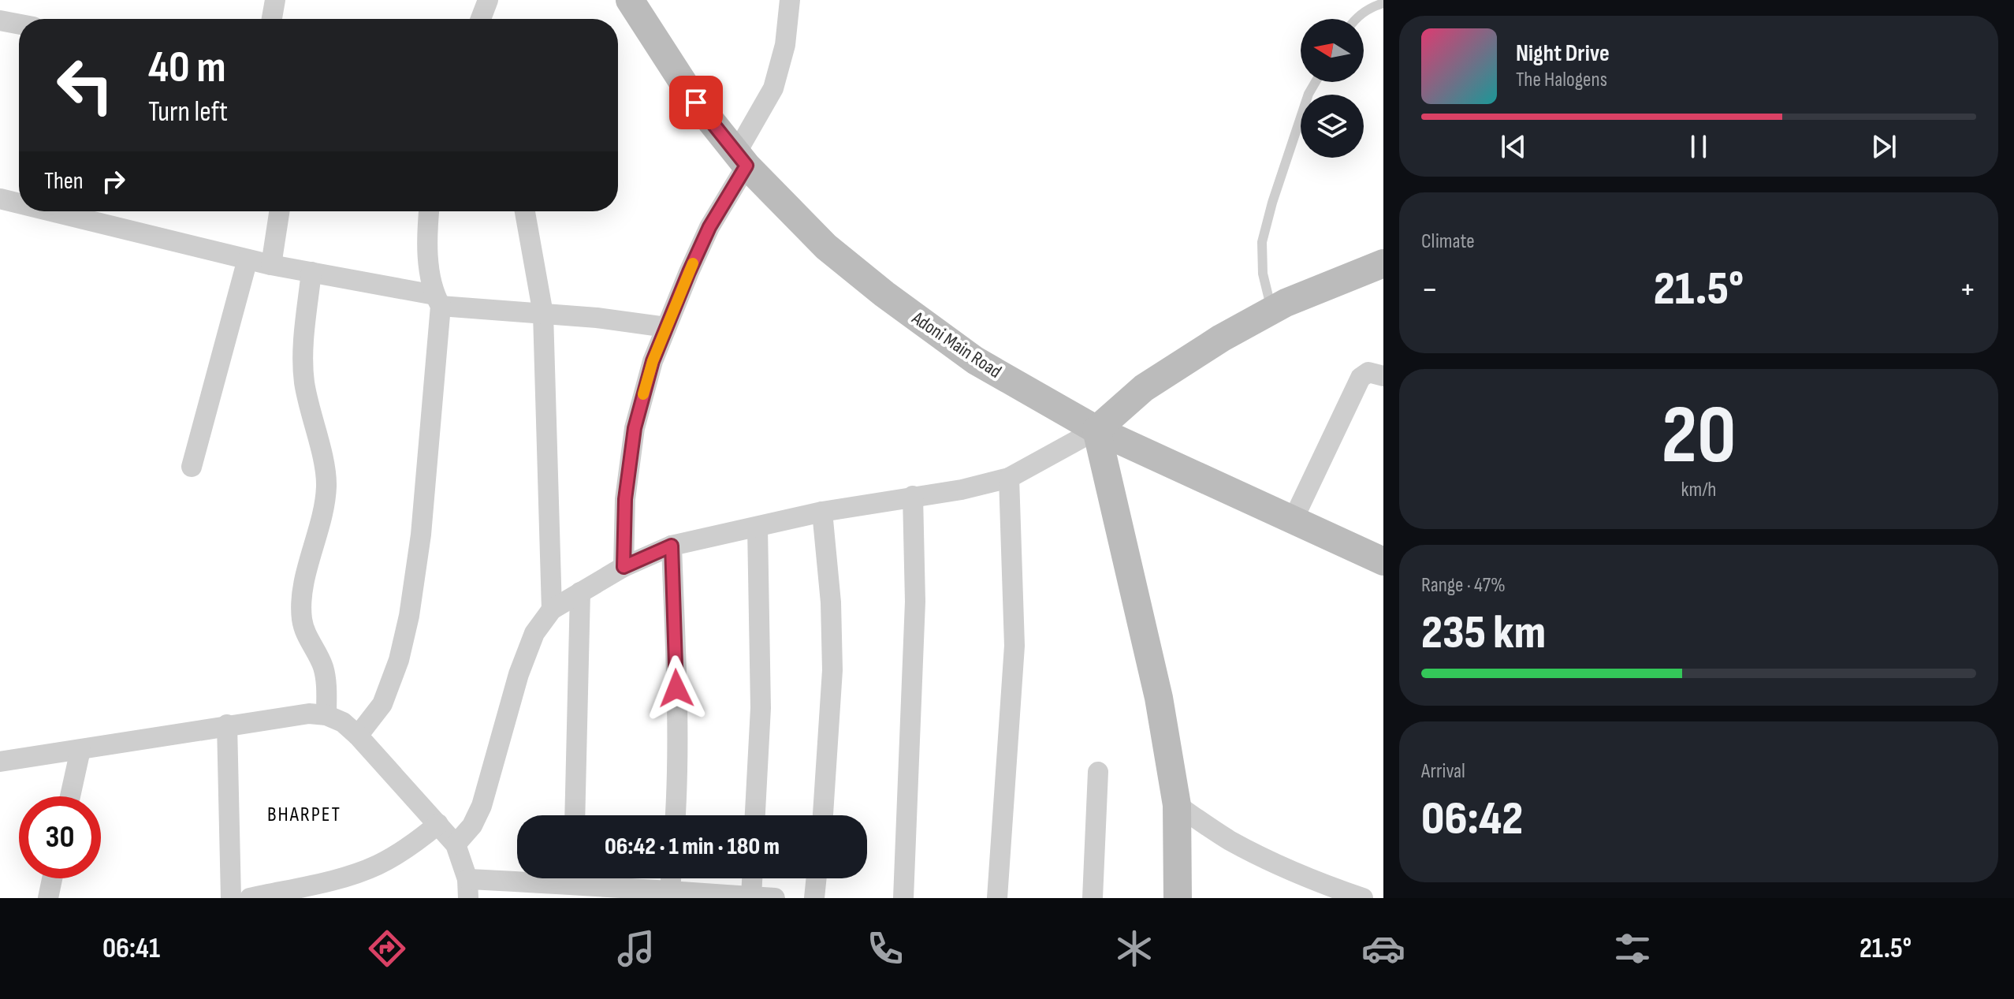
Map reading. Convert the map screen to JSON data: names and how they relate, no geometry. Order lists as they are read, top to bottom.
{
  "streets": {
    "street": ["Adoni Main Road"]
  },
  "districts": ["BHARPET"],
  "north": "left",
  "page": {
    "turn": ["40 m", "Turn left"],
    "song": ["Night Drive", "The Halogens"],
    "then": "Then",
    "tile": [
      "Climate",
      ["20", "km/h"],
      ["Range · 47%", "235 km"],
      ["Arrival", "06:42"]
    ],
    "heat": ["−", "21.5°", "+"],
    "limit": "30",
    "trip": "06:42 · 1 min · 180 m",
    "tabs": ["06:41", "21.5°"]
  }
}
